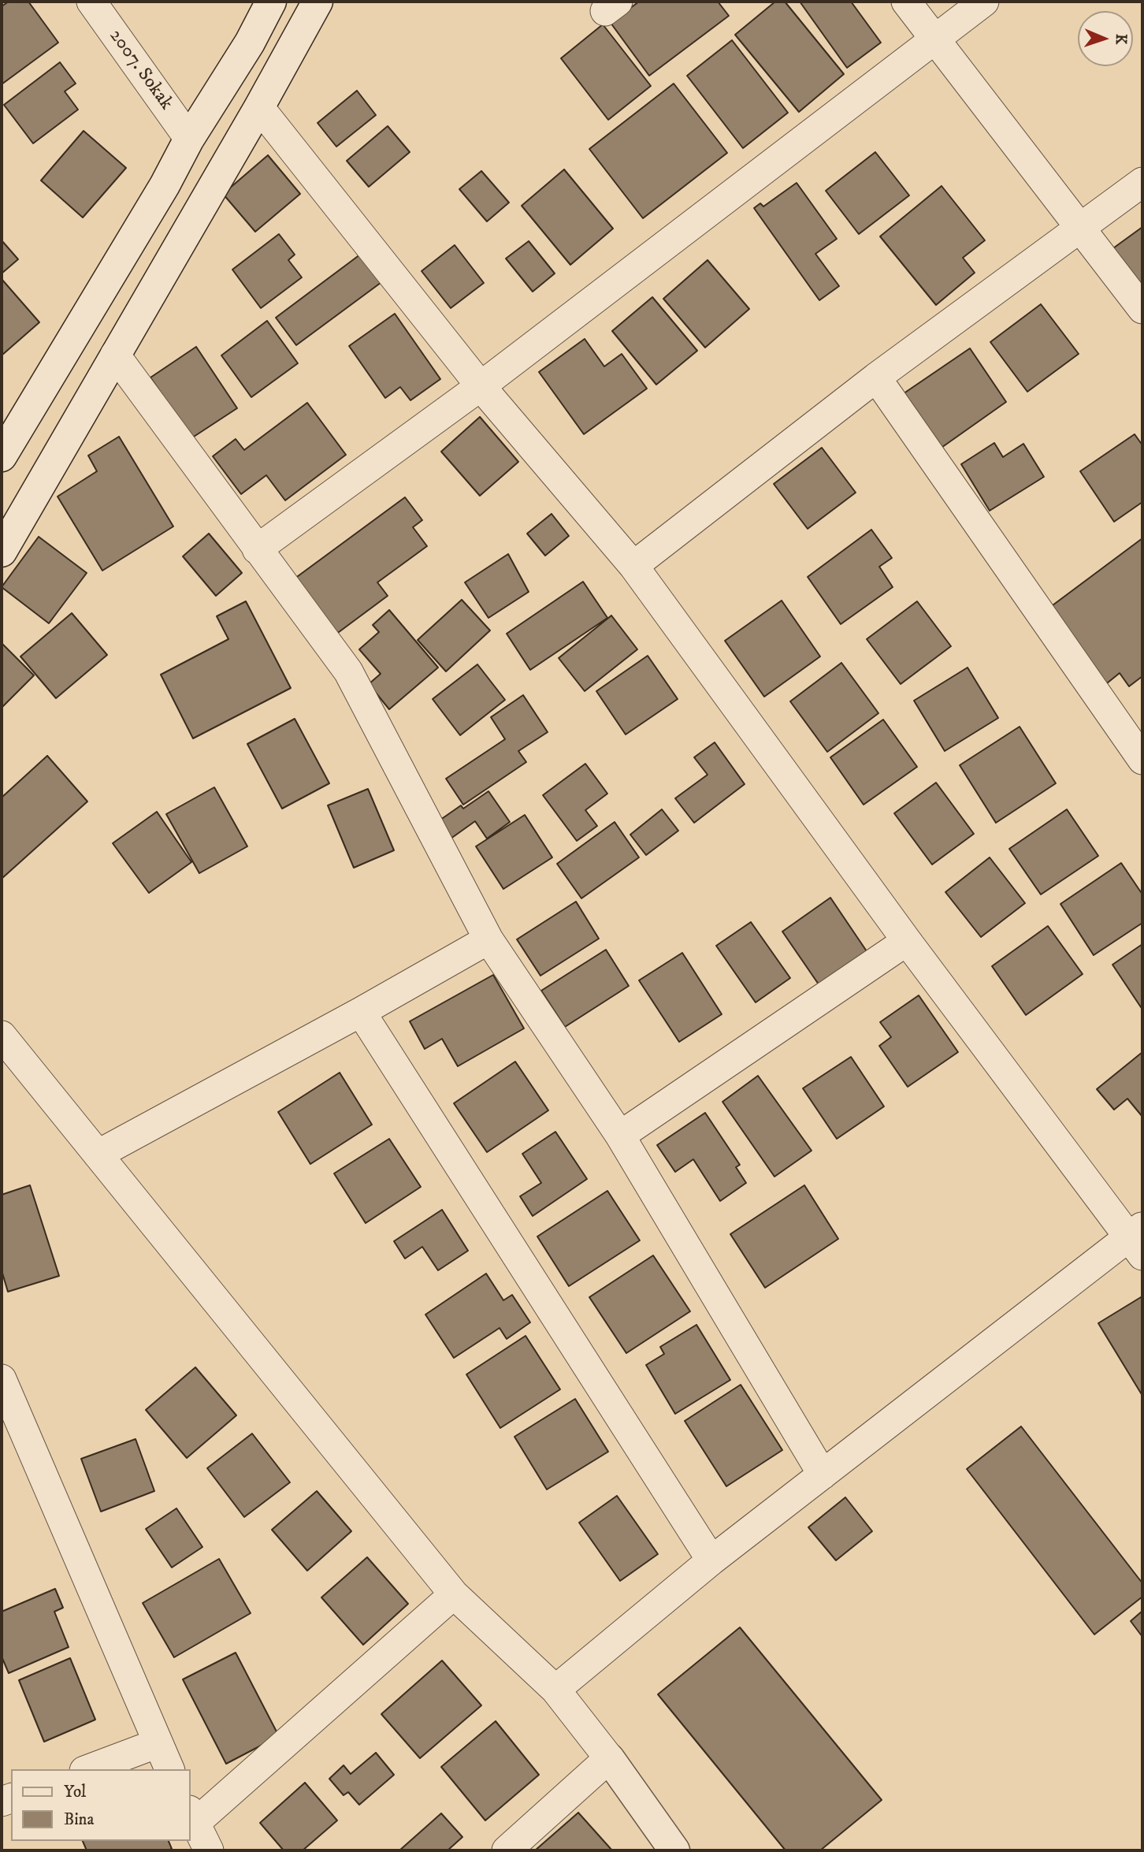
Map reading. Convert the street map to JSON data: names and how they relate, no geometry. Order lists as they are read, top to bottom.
{
  "streets": {
    "street": ["2007. Sokak"]
  },
  "legend": ["Yol", "Bina"],
  "north": "right"
}
